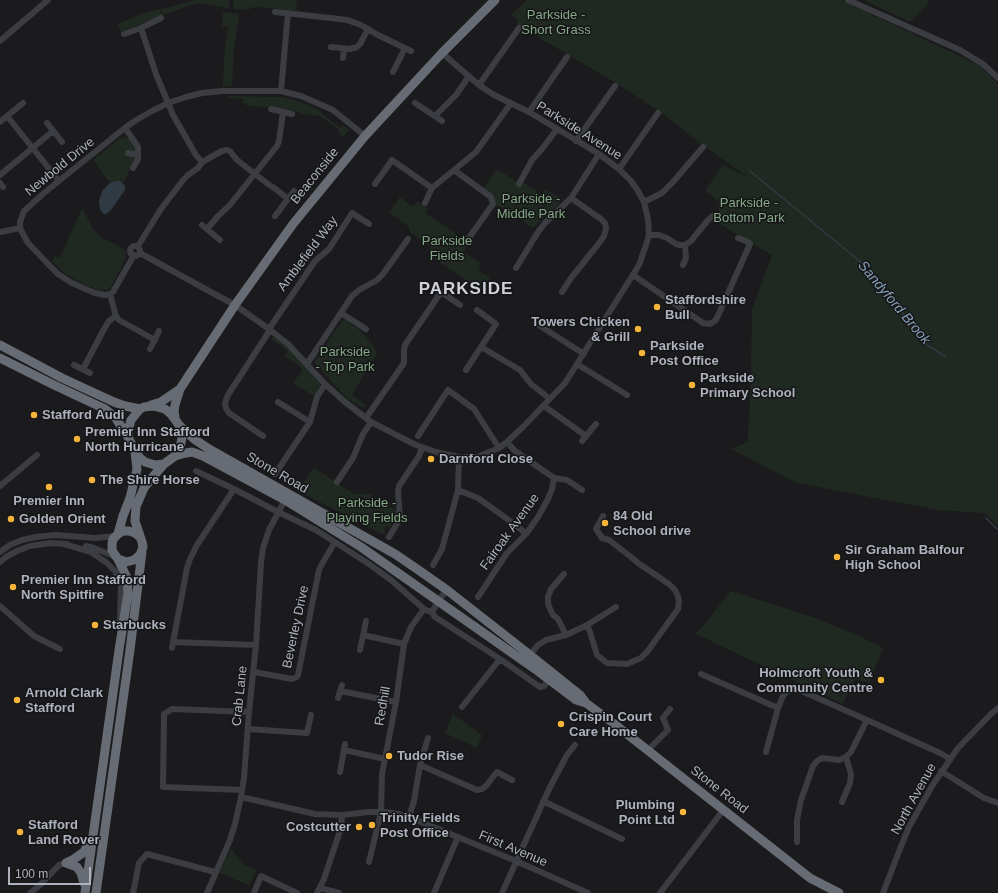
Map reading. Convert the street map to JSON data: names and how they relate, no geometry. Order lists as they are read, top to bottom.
{
  "streets": {
    "highway": ["Beaconside", "Stone Road"],
    "street": [
      "Parkside Avenue",
      "Newbold Drive",
      "Amblefield Way",
      "Fairoak Avenue",
      "Beverley Drive",
      "Crab Lane",
      "Redhill",
      "North Avenue",
      "First Avenue"
    ]
  },
  "crossings": [
    ["Parkside Avenue", "Beaconside"],
    ["Parkside Avenue", "Amblefield Way"],
    ["Newbold Drive", "Beaconside"],
    ["Beaconside", "Stone Road"],
    ["Stone Road", "Crab Lane"],
    ["Beverley Drive", "Crab Lane"],
    ["Crab Lane", "First Avenue"],
    ["Redhill", "First Avenue"]
  ],
  "districts": ["PARKSIDE"],
  "water": ["Sandyford Brook"],
  "parks": [
    "Parkside - Short Grass",
    "Parkside - Middle Park",
    "Parkside - Bottom Park",
    "Parkside Fields",
    "Parkside - Top Park",
    "Parkside - Playing Fields"
  ],
  "places": [
    "Staffordshire Bull",
    "Towers Chicken & Grill",
    "Parkside Post Office",
    "Parkside Primary School",
    "Stafford Audi",
    "Premier Inn Stafford North Hurricane",
    "Darnford Close",
    "The Shire Horse",
    "Premier Inn",
    "Golden Orient",
    "84 Old School drive",
    "Sir Graham Balfour High School",
    "Premier Inn Stafford North Spitfire",
    "Starbucks",
    "Holmcroft Youth & Community Centre",
    "Arnold Clark Stafford",
    "Crispin Court Care Home",
    "Tudor Rise",
    "Plumbing Point Ltd",
    "Trinity Fields Post Office",
    "Costcutter",
    "Stafford Land Rover"
  ],
  "scale_bar": "100 m"
}
